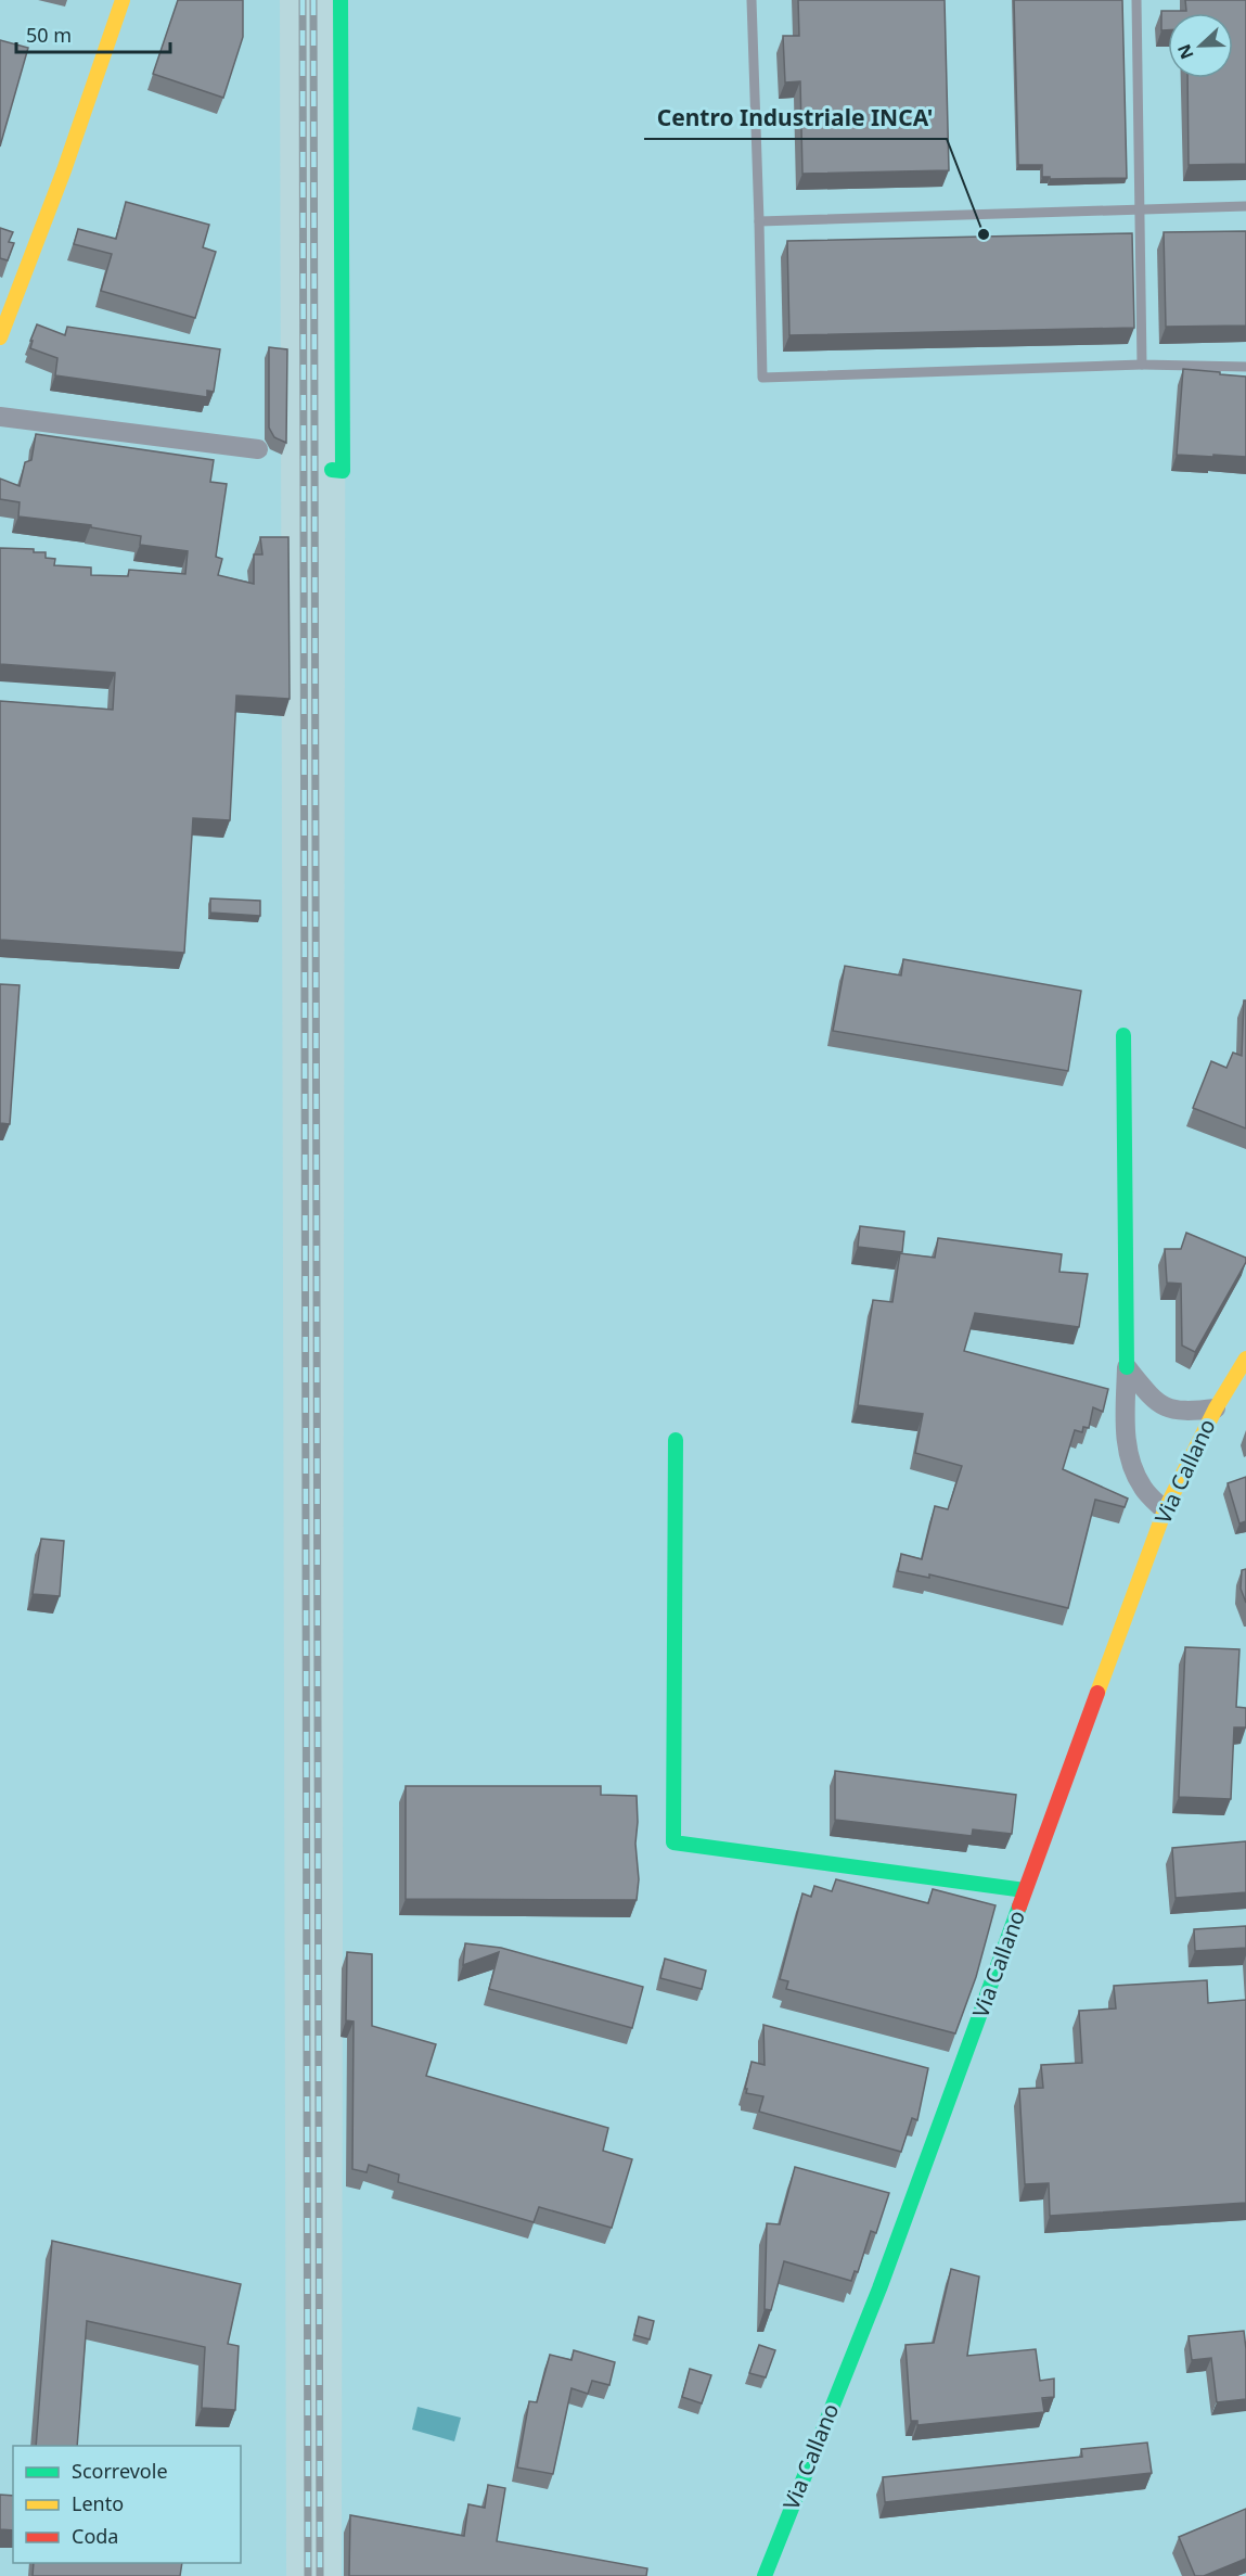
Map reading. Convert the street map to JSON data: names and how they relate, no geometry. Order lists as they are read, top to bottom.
{
  "streets": {
    "street": ["Via Callano"]
  },
  "places": ["Centro Industriale INCA'"],
  "legend": ["Scorrevole", "Lento", "Coda"],
  "scale_bar": "50 m",
  "north": "left"
}
